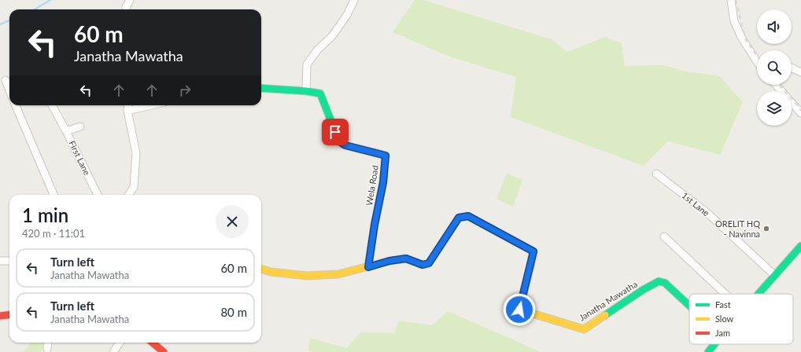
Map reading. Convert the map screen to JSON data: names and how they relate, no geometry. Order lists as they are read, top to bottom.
{
  "streets": {
    "street": [
      "First Lane",
      "Wela Road",
      "1st Lane",
      "Janatha Mawatha"
    ]
  },
  "crossings": [
    ["Wela Road", "Janatha Mawatha"]
  ],
  "places": ["ORELIT HQ - Navinna"],
  "legend": ["Fast", "Slow", "Jam"],
  "page": {
    "turn": ["60 m", "Janatha Mawatha"],
    "heading": ["1 min", "420 m · 11:01"],
    "list": [
      {
        "name": "Turn left",
        "note": "Janatha Mawatha",
        "value": "60 m"
      },
      {
        "name": "Turn left",
        "note": "Janatha Mawatha",
        "value": "80 m"
      }
    ]
  }
}
